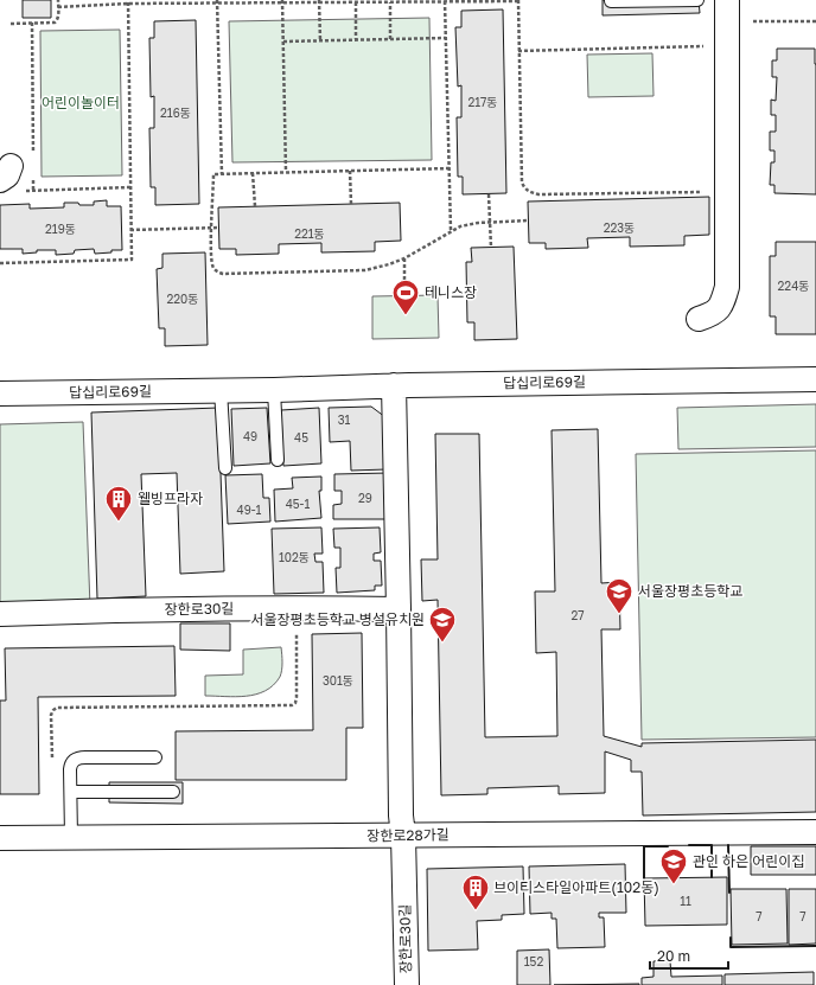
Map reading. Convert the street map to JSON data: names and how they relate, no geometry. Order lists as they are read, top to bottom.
{
  "streets": {
    "street": ["답십리로69길", "장한로30길", "장한로28가길"]
  },
  "crossings": [
    ["답십리로69길", "장한로30길"],
    ["장한로30길", "장한로28가길"]
  ],
  "parks": ["어린이놀이터"],
  "places": {
    "sports": ["테니스장"],
    "building": ["웰빙프라자", "브이티스타일아파트(102동)"],
    "school or university": ["서울장평초등학교", "서울장평초등학교 병설유치원", "관인 하은 어린이집"]
  },
  "house_numbers": [
    "217동",
    "216동",
    "223동",
    "219동",
    "221동",
    "224동",
    "220동",
    "31",
    "49",
    "45",
    "29",
    "45-1",
    "49-1",
    "102동",
    "27",
    "301동",
    "11",
    "7",
    "7",
    "152"
  ],
  "scale_bar": "20 m"
}
